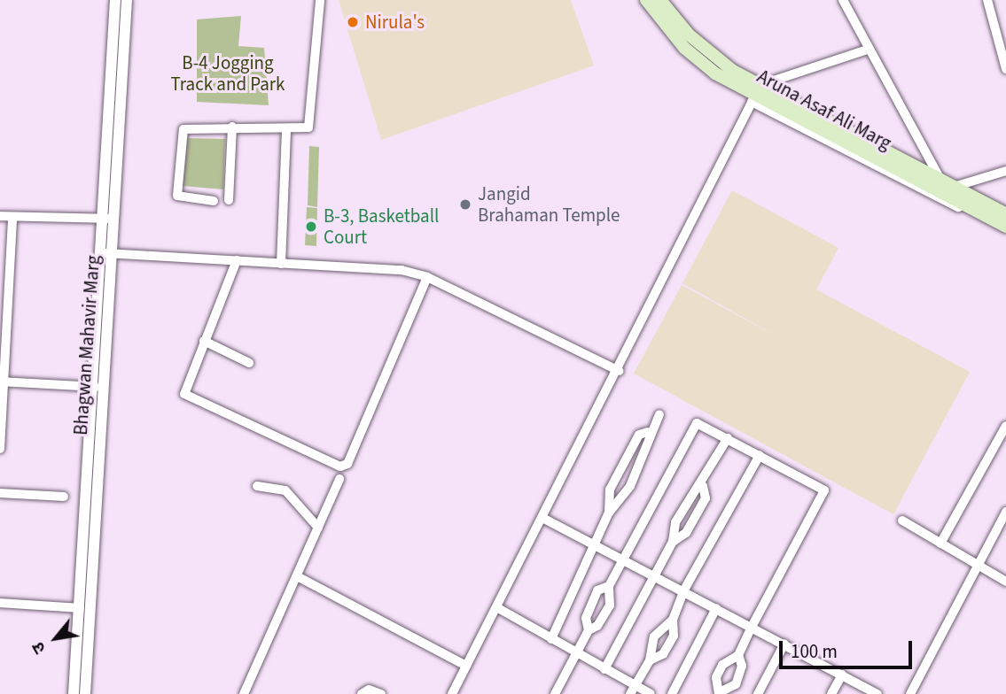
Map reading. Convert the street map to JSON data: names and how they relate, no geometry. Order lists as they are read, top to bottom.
{
  "streets": {
    "main road": ["Aruna Asaf Ali Marg"],
    "street": ["Bhagwan Mahavir Marg"]
  },
  "parks": ["B-4 Jogging Track and Park"],
  "places": ["Nirula's", "Jangid Brahaman Temple", "B-3, Basketball Court"],
  "scale_bar": "100 m",
  "north": "bottom left"
}
